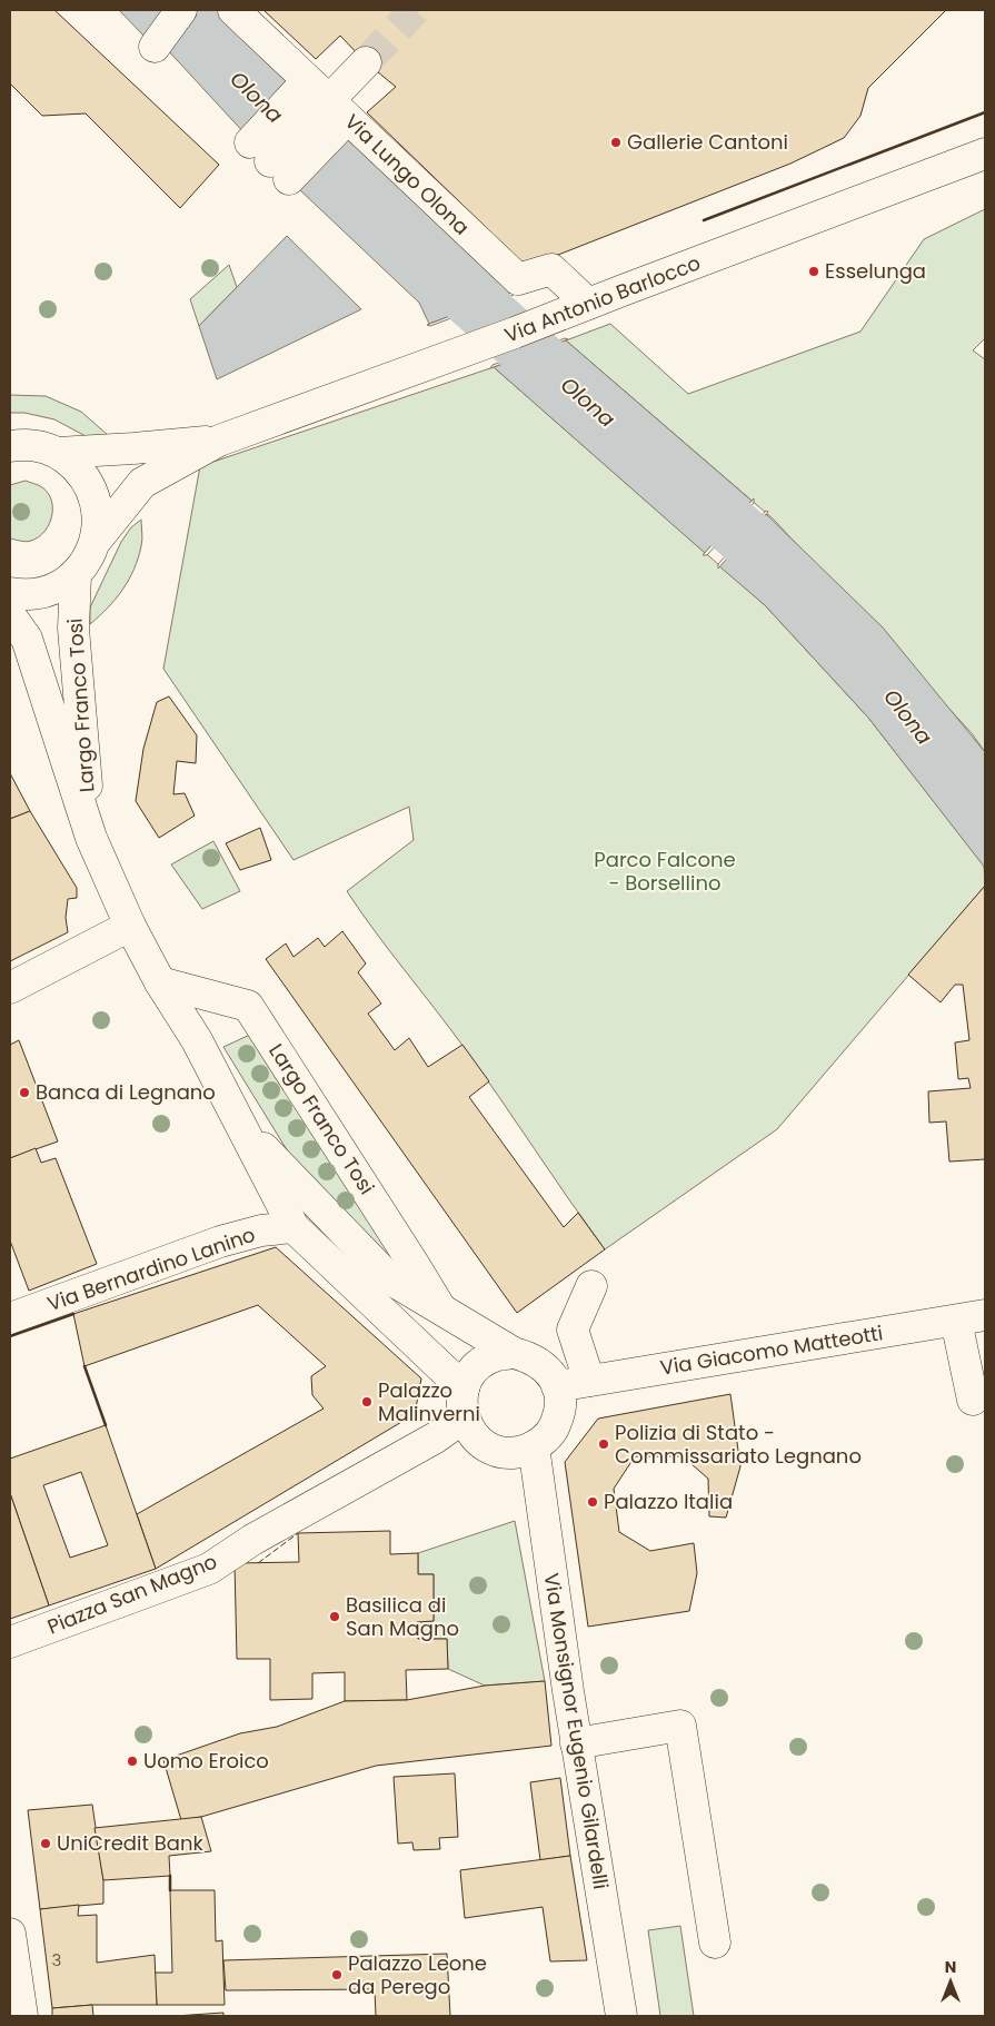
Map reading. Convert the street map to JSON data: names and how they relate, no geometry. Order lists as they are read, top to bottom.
{
  "streets": {
    "street": [
      "Via Lungo Olona",
      "Via Antonio Barlocco",
      "Largo Franco Tosi",
      "Via Bernardino Lanino",
      "Via Giacomo Matteotti",
      "Piazza San Magno",
      "Via Monsignor Eugenio Gilardelli"
    ]
  },
  "crossings": [
    ["Via Lungo Olona", "Via Antonio Barlocco"],
    ["Largo Franco Tosi", "Via Bernardino Lanino"],
    ["Largo Franco Tosi", "Via Giacomo Matteotti"],
    ["Largo Franco Tosi", "Piazza San Magno"],
    ["Largo Franco Tosi", "Via Monsignor Eugenio Gilardelli"],
    ["Via Giacomo Matteotti", "Piazza San Magno"],
    ["Via Giacomo Matteotti", "Via Monsignor Eugenio Gilardelli"],
    ["Piazza San Magno", "Via Monsignor Eugenio Gilardelli"]
  ],
  "water": ["Olona"],
  "parks": ["Parco Falcone - Borsellino"],
  "places": [
    "Gallerie Cantoni",
    "Esselunga",
    "Banca di Legnano",
    "Palazzo Malinverni",
    "Polizia di Stato - Commissariato Legnano",
    "Palazzo Italia",
    "Basilica di San Magno",
    "Uomo Eroico",
    "UniCredit Bank",
    "Palazzo Leone da Perego"
  ],
  "house_numbers": ["3"],
  "north": "top"
}
